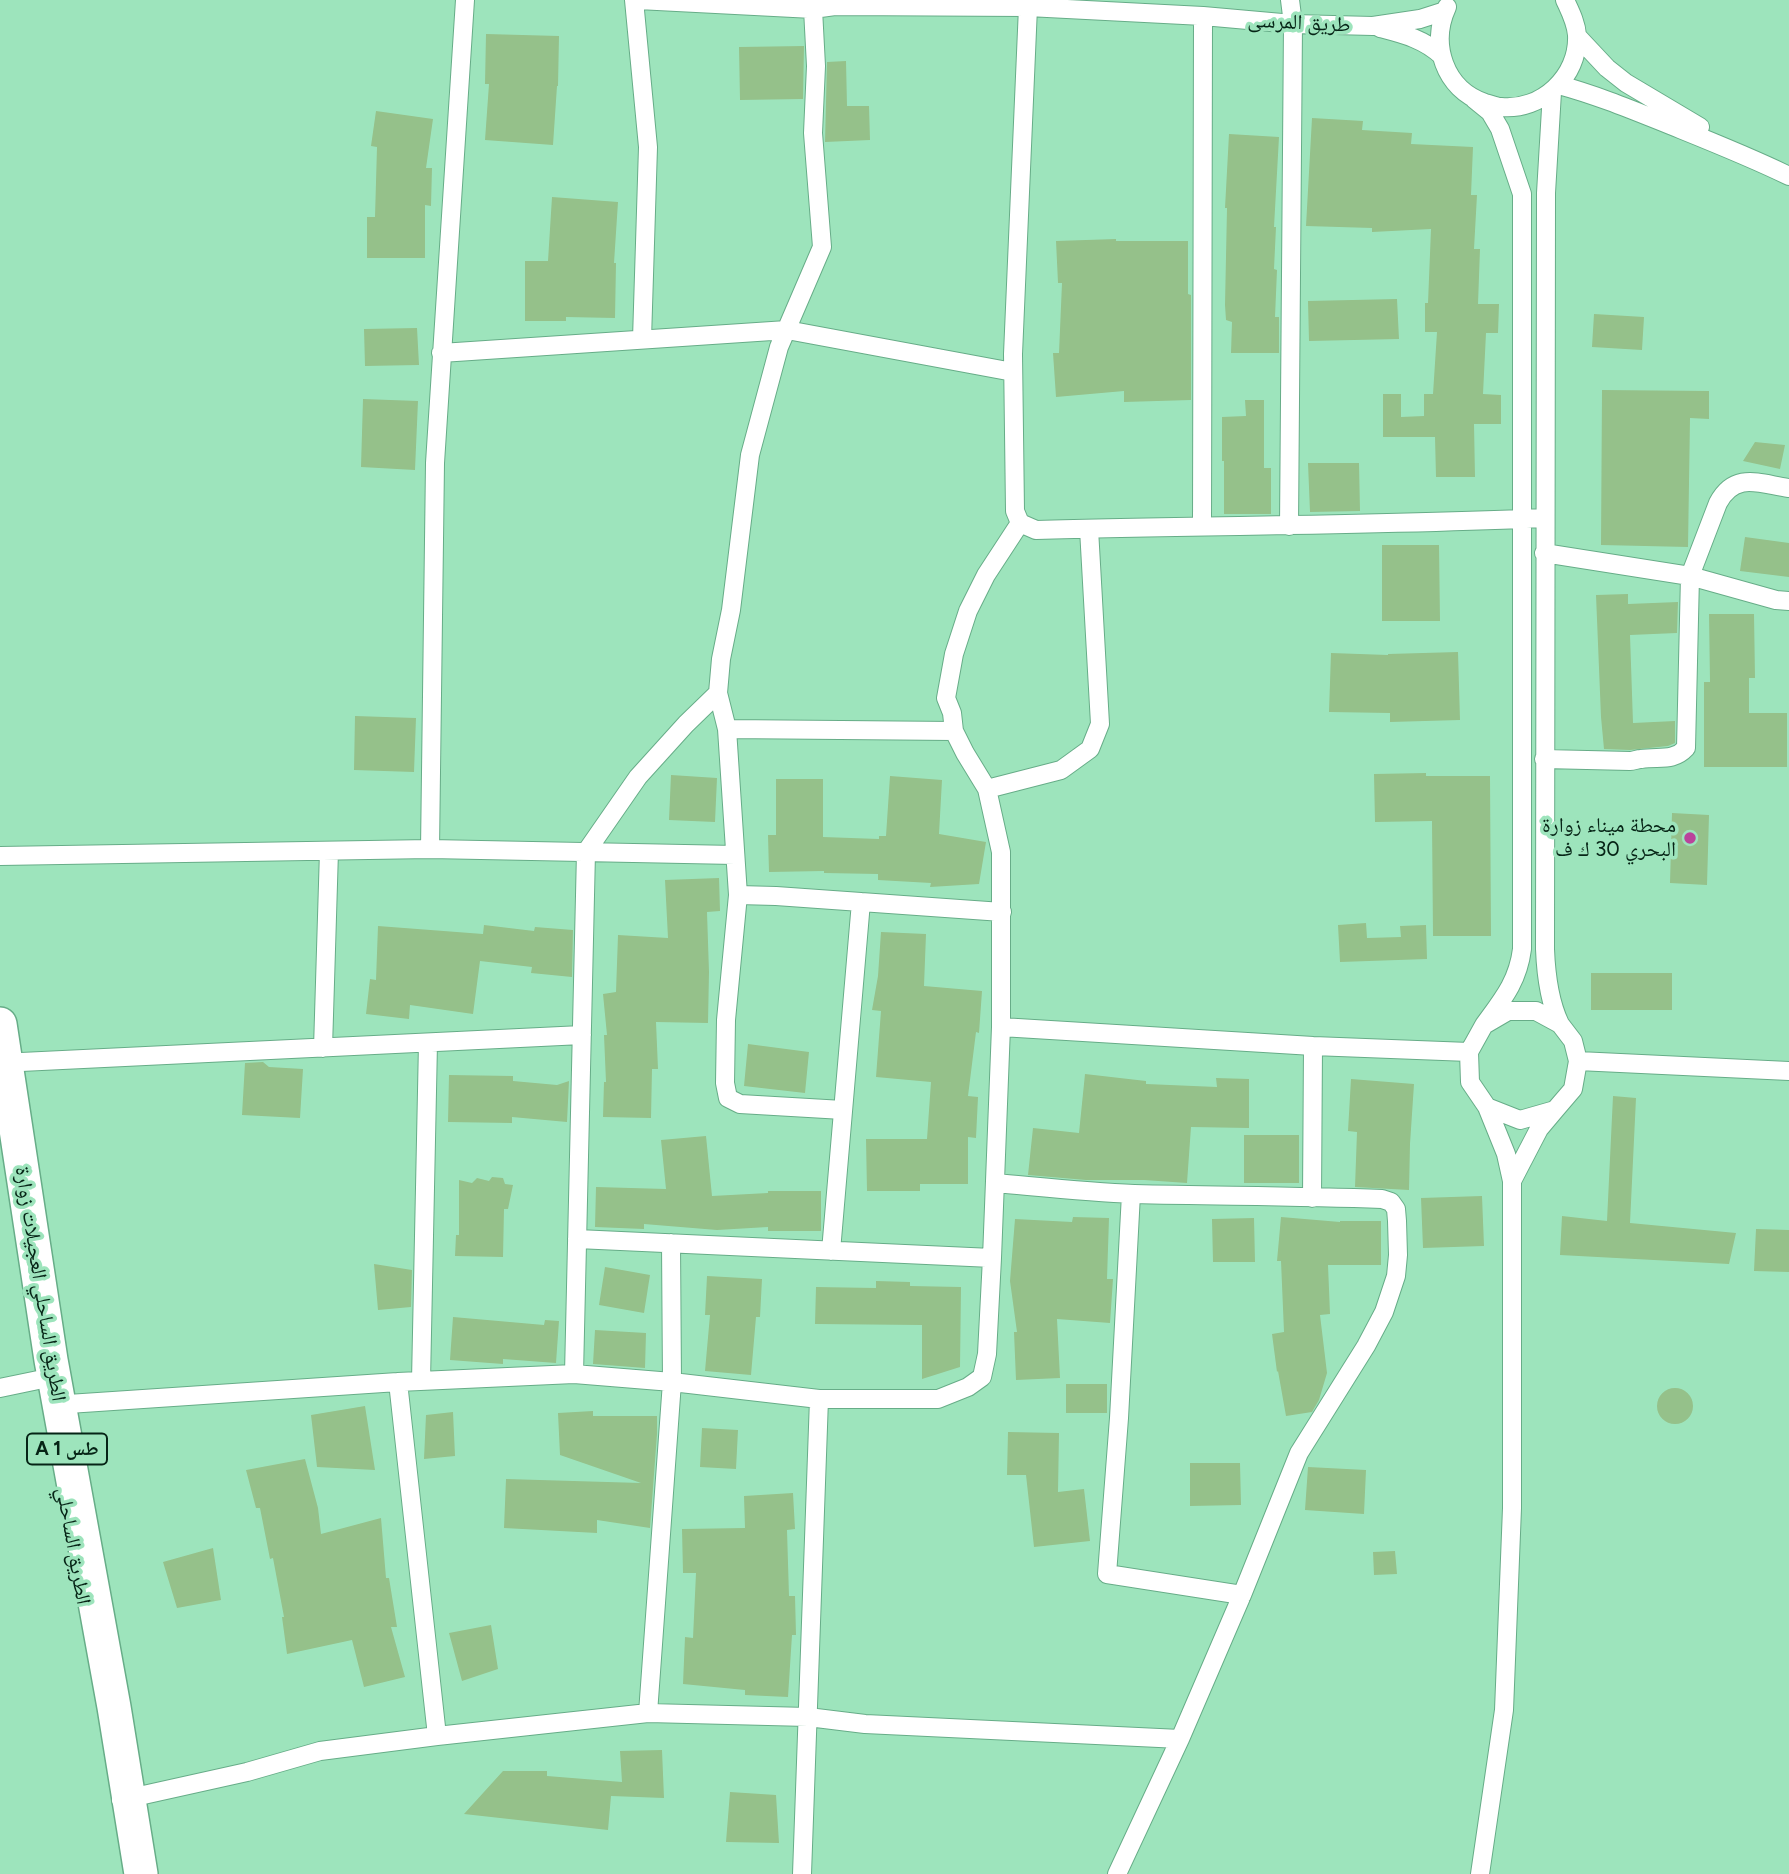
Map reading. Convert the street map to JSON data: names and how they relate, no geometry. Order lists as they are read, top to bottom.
{
  "streets": {
    "highway": ["A 1 طس", "الطريق الساحلي"],
    "street": ["طريق المرسى"]
  },
  "crossings": [
    ["A 1 طس", "الطريق الساحلي"]
  ],
  "places": ["محطة ميناء زوارة البحري 30 ك ف"]
}
